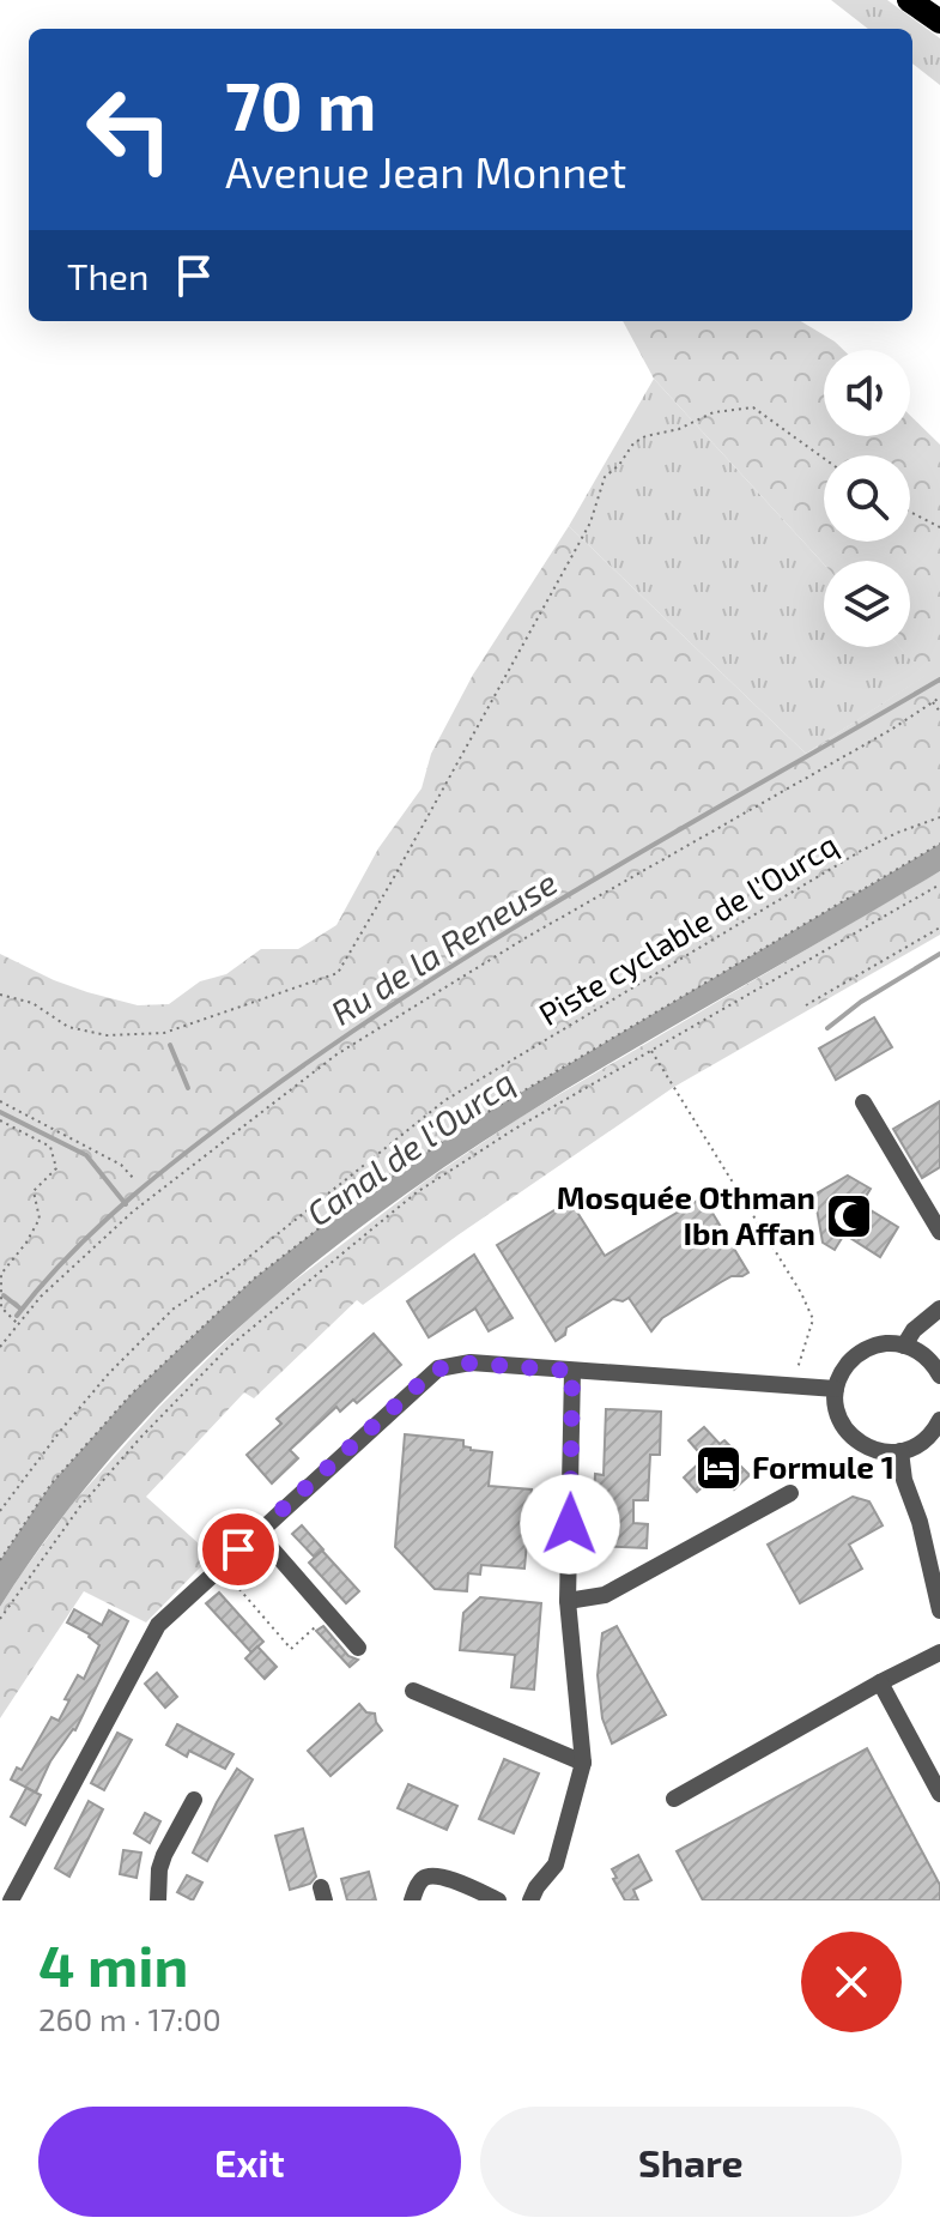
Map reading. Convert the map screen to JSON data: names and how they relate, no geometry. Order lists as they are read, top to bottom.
{
  "streets": {
    "path": ["Piste cyclable de l'Ourcq"]
  },
  "water": ["Ru de la Reneuse", "Canal de l'Ourcq"],
  "places": {
    "mosque": ["Mosquée Othman Ibn Affan"],
    "hotel": ["Formule 1"]
  },
  "page": {
    "turn": ["70 m", "Avenue Jean Monnet"],
    "then": "Then",
    "heading": ["4 min", "260 m · 17:00"],
    "buttons": ["Exit", "Share"]
  }
}
